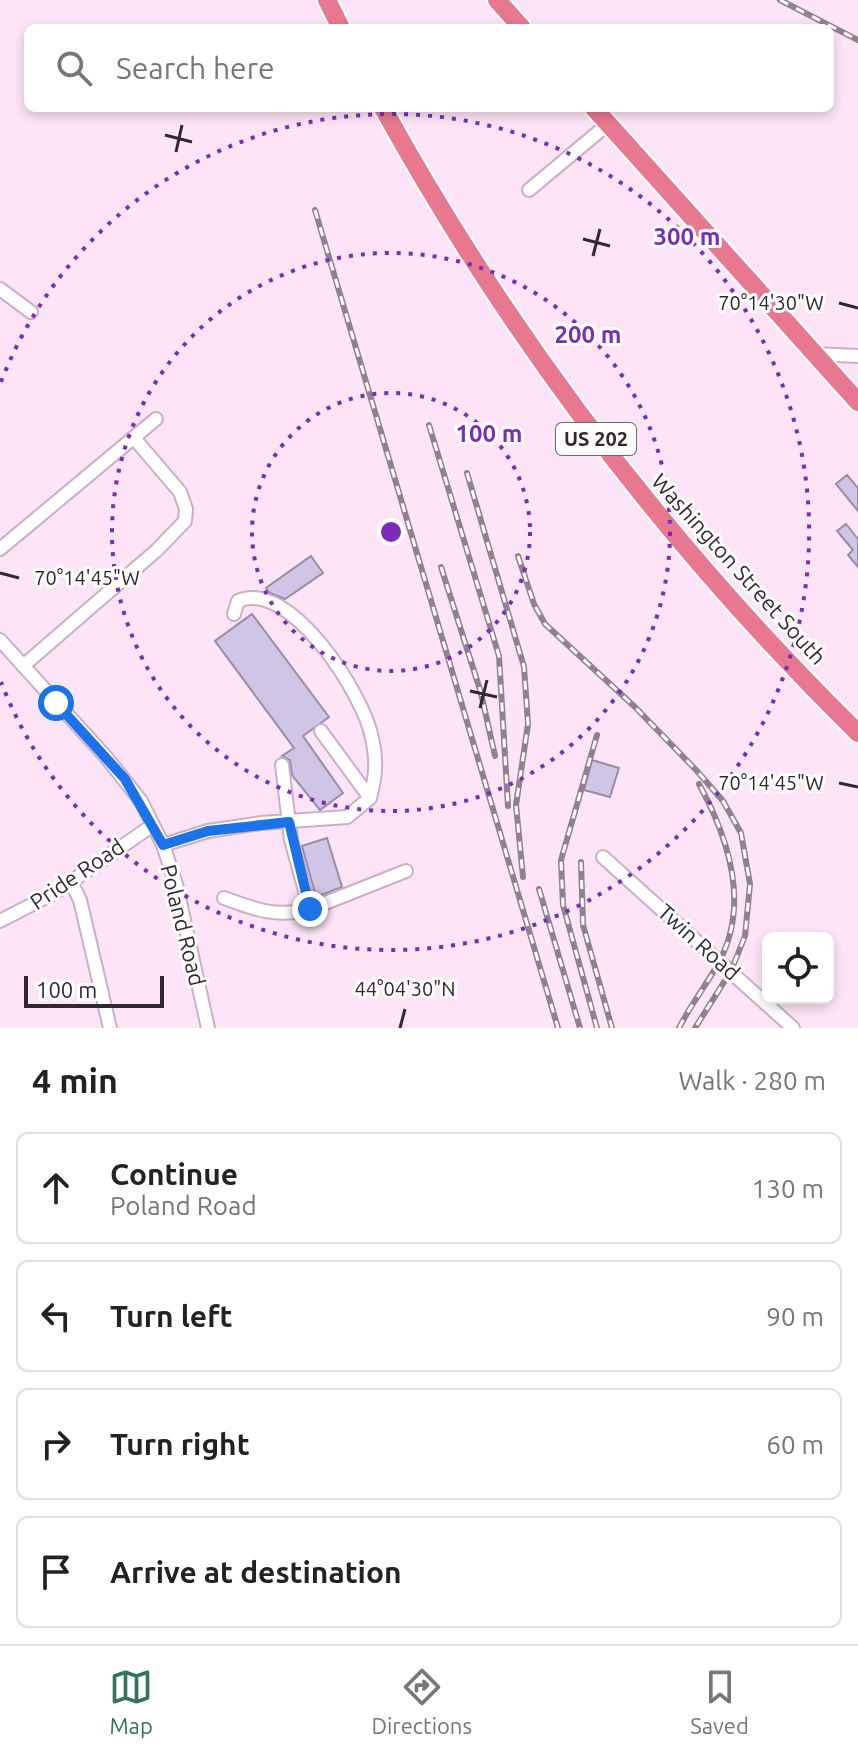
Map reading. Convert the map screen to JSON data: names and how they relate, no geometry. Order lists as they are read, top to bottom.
{
  "streets": {
    "highway": ["US 202", "Washington Street South"],
    "street": ["Pride Road", "Poland Road", "Twin Road"]
  },
  "crossings": [
    ["Pride Road", "Poland Road"]
  ],
  "scale_bar": "100 m",
  "page": {
    "search": "Search here",
    "scale": "100 m",
    "heading": ["4 min", "Walk · 280 m"],
    "list": [
      ["Continue", "Poland Road", "130 m"],
      ["Turn left", "90 m"],
      ["Turn right", "60 m"],
      "Arrive at destination"
    ],
    "nav": ["Map", "Directions", "Saved"]
  },
  "coordinates": ["70°14'30\"W", "70°14'45\"W", "44°04'30\"N"],
  "rings": ["300 m", "200 m", "100 m"]
}
